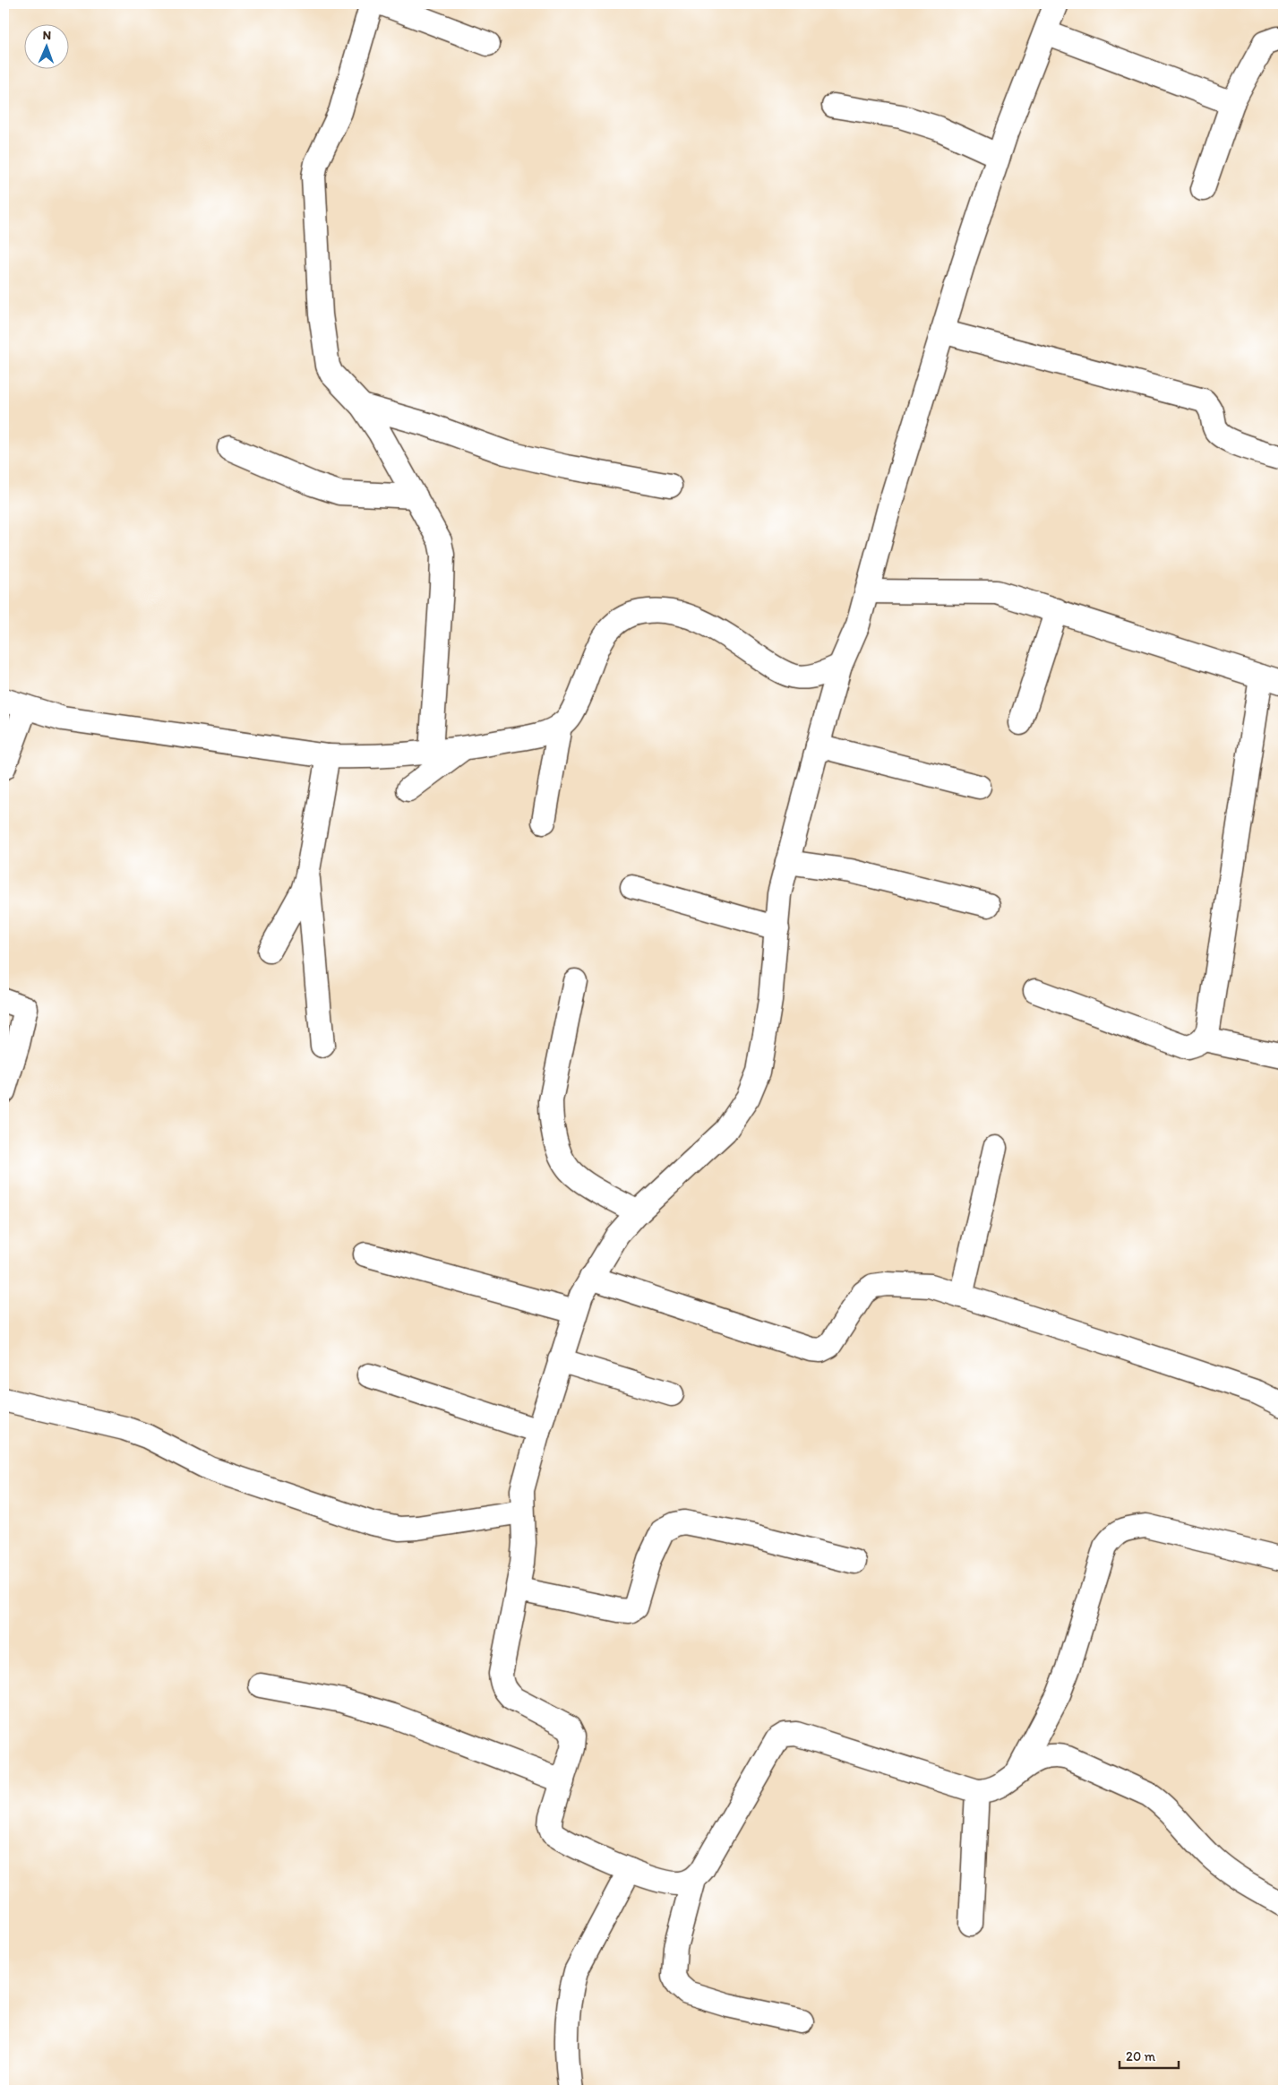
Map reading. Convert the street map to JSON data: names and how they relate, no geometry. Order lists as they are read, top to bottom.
{
  "scale_bar": "20 m",
  "north": "top"
}
